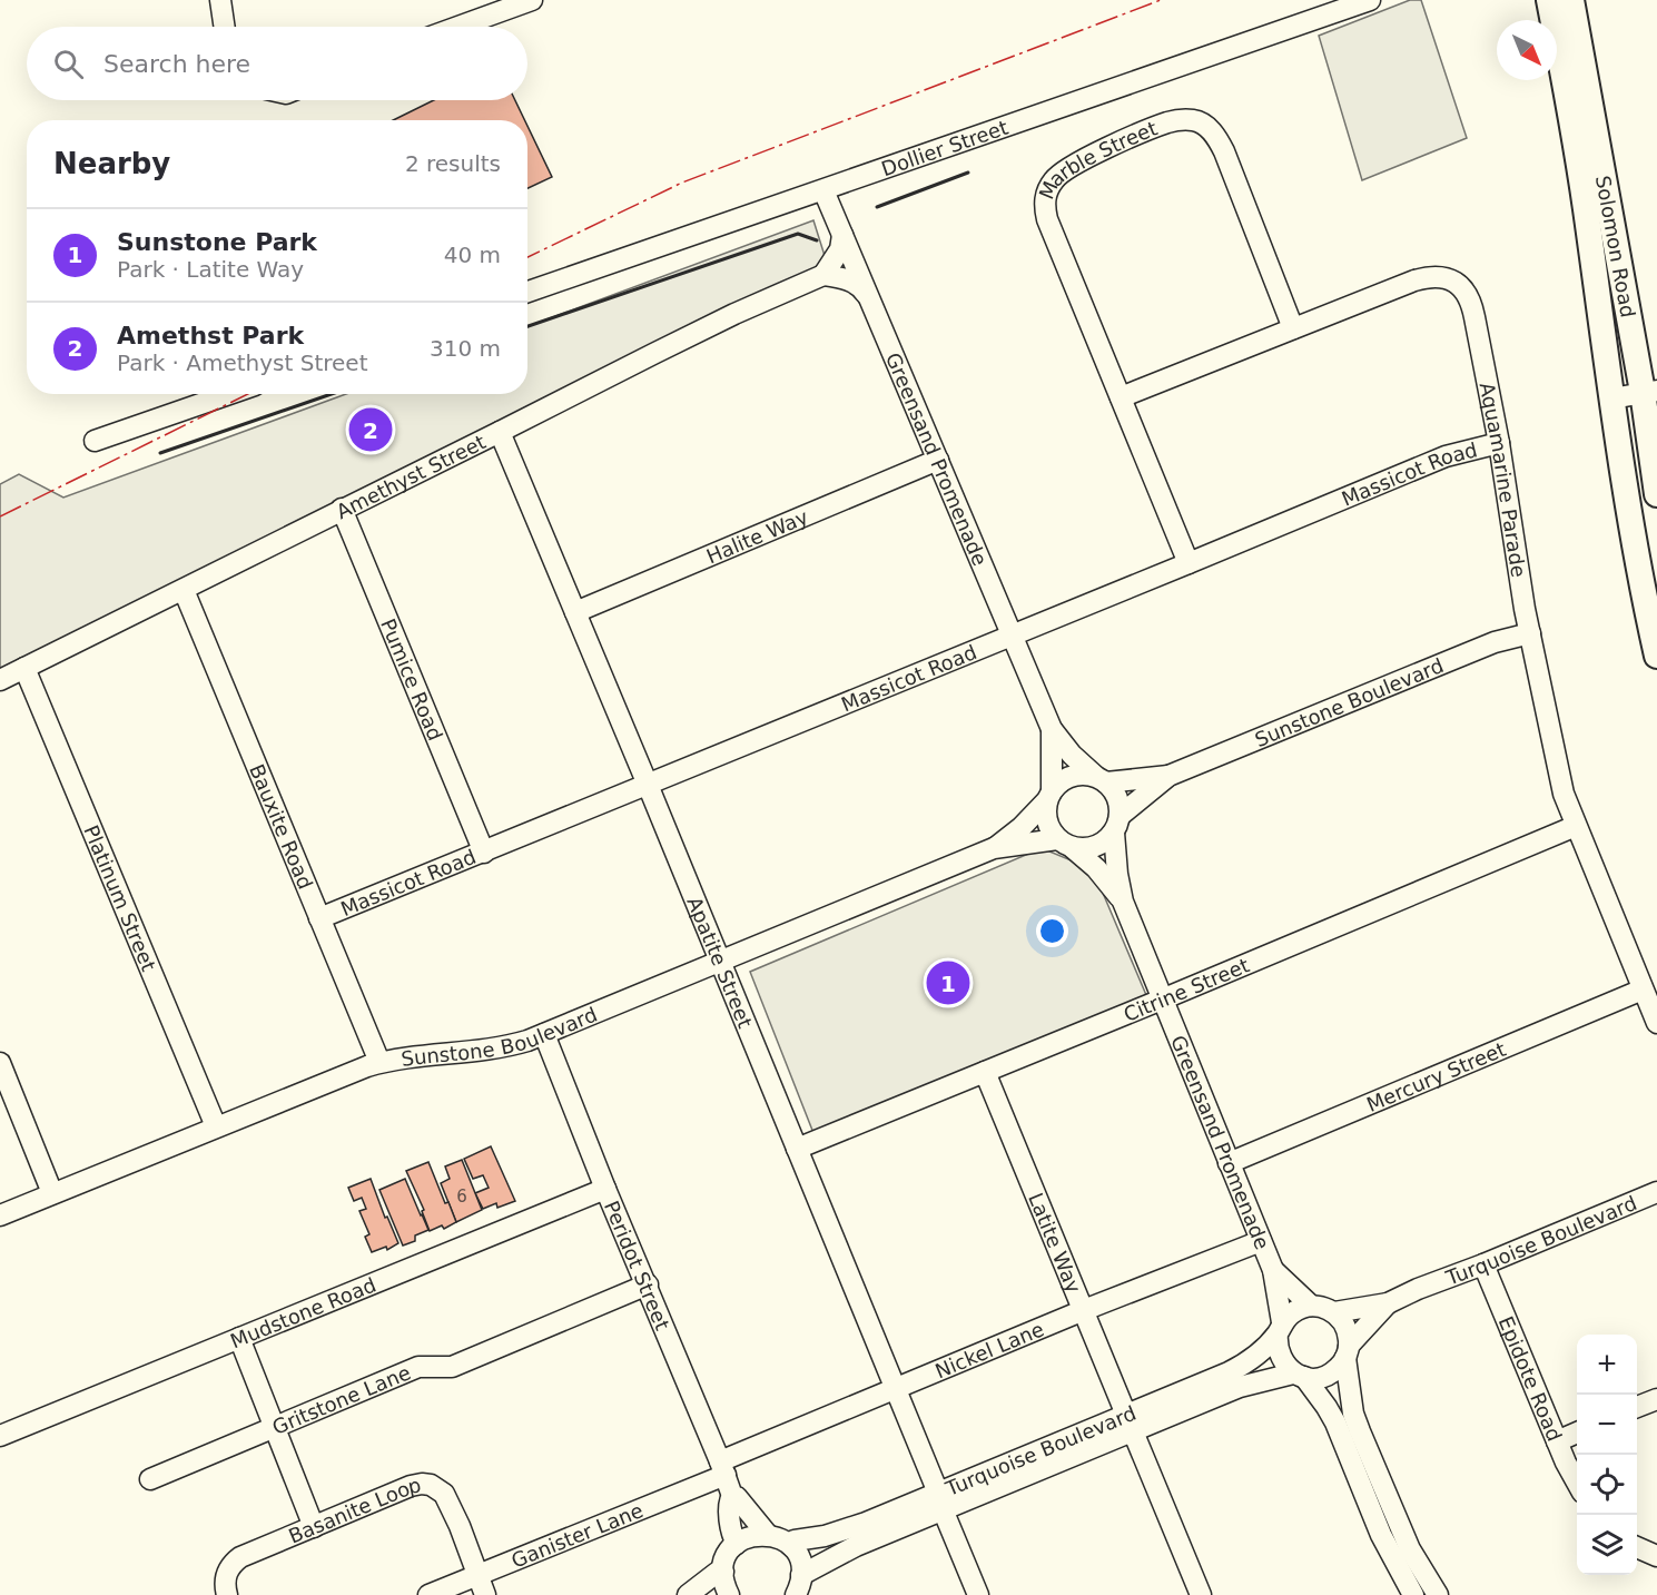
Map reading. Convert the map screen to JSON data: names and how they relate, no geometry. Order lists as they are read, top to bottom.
{
  "streets": {
    "main road": ["Solomon Road"],
    "street": [
      "Dollier Street",
      "Marble Street",
      "Greensand Promenade",
      "Massicot Road",
      "Amethyst Street",
      "Aquamarine Parade",
      "Halite Way",
      "Pumice Road",
      "Sunstone Boulevard",
      "Bauxite Road",
      "Platinum Street",
      "Apatite Street",
      "Citrine Street",
      "Mercury Street",
      "Turquoise Boulevard",
      "Latite Way",
      "Peridot Street",
      "Mudstone Road",
      "Nickel Lane",
      "Epidote Road",
      "Gritstone Lane",
      "Basanite Loop",
      "Ganister Lane"
    ]
  },
  "crossings": [
    ["Dollier Street", "Greensand Promenade"],
    ["Marble Street", "Massicot Road"],
    ["Marble Street", "Aquamarine Parade"],
    ["Greensand Promenade", "Massicot Road"],
    ["Greensand Promenade", "Halite Way"],
    ["Greensand Promenade", "Sunstone Boulevard"],
    ["Greensand Promenade", "Citrine Street"],
    ["Greensand Promenade", "Mercury Street"],
    ["Greensand Promenade", "Turquoise Boulevard"],
    ["Greensand Promenade", "Nickel Lane"],
    ["Massicot Road", "Aquamarine Parade"],
    ["Massicot Road", "Pumice Road"],
    ["Massicot Road", "Bauxite Road"],
    ["Massicot Road", "Apatite Street"],
    ["Amethyst Street", "Pumice Road"],
    ["Amethyst Street", "Bauxite Road"],
    ["Amethyst Street", "Platinum Street"],
    ["Amethyst Street", "Apatite Street"],
    ["Aquamarine Parade", "Sunstone Boulevard"],
    ["Aquamarine Parade", "Citrine Street"],
    ["Aquamarine Parade", "Mercury Street"],
    ["Halite Way", "Apatite Street"],
    ["Sunstone Boulevard", "Bauxite Road"],
    ["Sunstone Boulevard", "Platinum Street"],
    ["Sunstone Boulevard", "Apatite Street"],
    ["Sunstone Boulevard", "Peridot Street"],
    ["Apatite Street", "Citrine Street"],
    ["Apatite Street", "Turquoise Boulevard"],
    ["Apatite Street", "Nickel Lane"],
    ["Citrine Street", "Latite Way"],
    ["Turquoise Boulevard", "Latite Way"],
    ["Turquoise Boulevard", "Epidote Road"],
    ["Latite Way", "Nickel Lane"],
    ["Peridot Street", "Mudstone Road"],
    ["Peridot Street", "Nickel Lane"],
    ["Peridot Street", "Gritstone Lane"],
    ["Peridot Street", "Ganister Lane"],
    ["Nickel Lane", "Ganister Lane"],
    ["Basanite Loop", "Ganister Lane"]
  ],
  "house_numbers": ["6"],
  "north": "bottom right",
  "page": {
    "search": "Search here",
    "heading": ["Nearby", "2 results"],
    "list": [
      {
        "mark": "1",
        "name": "Sunstone Park",
        "note": "Park · Latite Way",
        "value": "40 m"
      },
      {
        "mark": "2",
        "name": "Amethst Park",
        "note": "Park · Amethyst Street",
        "value": "310 m"
      }
    ],
    "pins": ["2", "1"],
    "map_buttons": ["+", "−"]
  }
}
